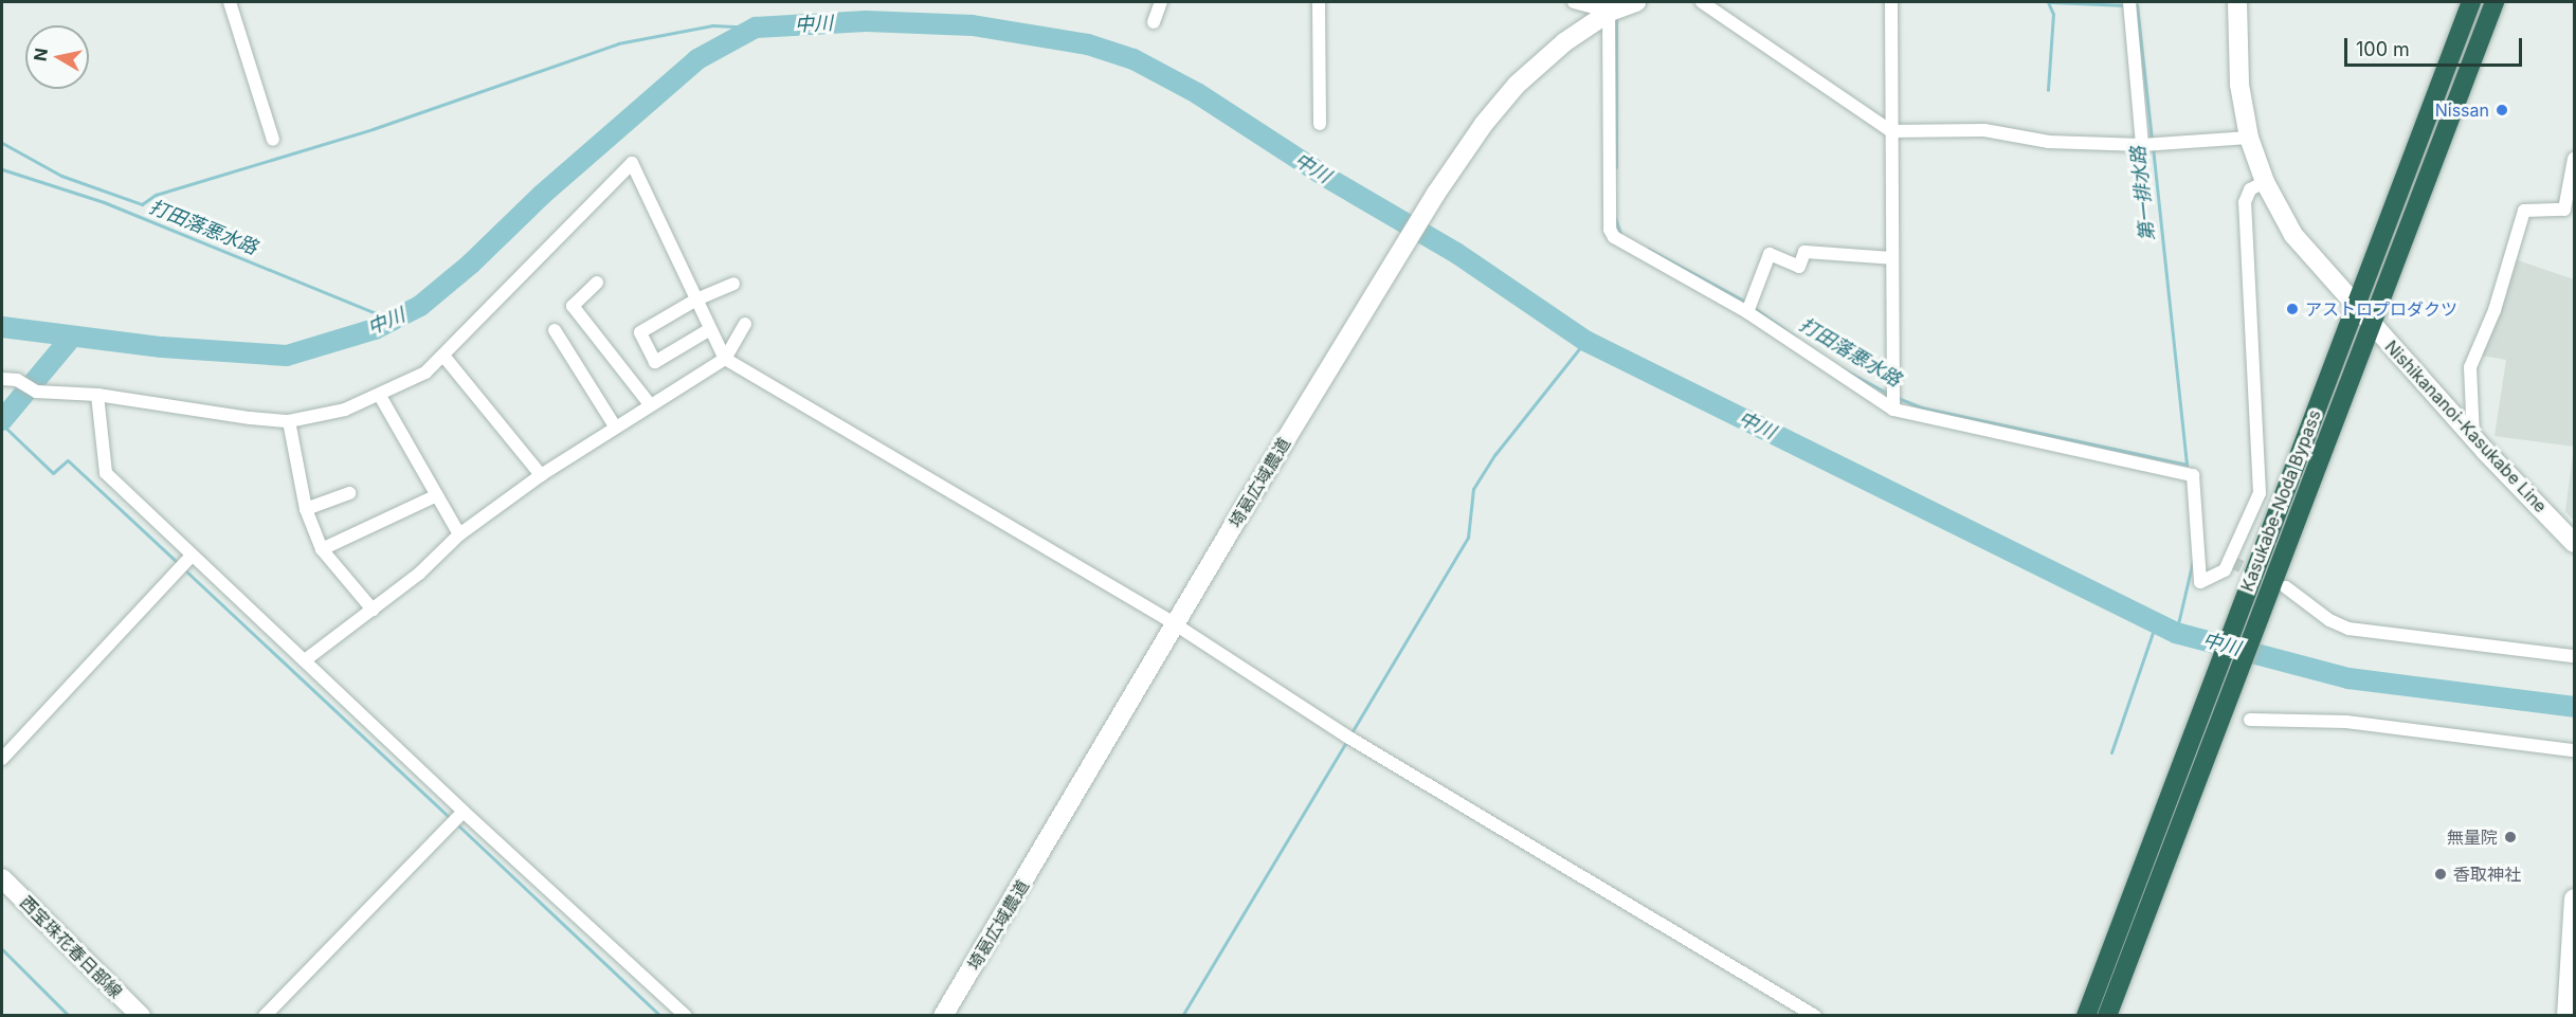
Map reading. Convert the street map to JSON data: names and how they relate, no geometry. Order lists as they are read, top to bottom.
{
  "streets": {
    "highway": ["Kasukabe-Noda Bypass"],
    "street": ["Nishikananoi-Kasukabe Line", "埼葛広域農道", "西宝珠花春日部線"]
  },
  "crossings": [
    ["Nishikananoi-Kasukabe Line", "Kasukabe-Noda Bypass"]
  ],
  "water": ["中川", "第一排水路", "打田落悪水路"],
  "places": [
    "Nissan",
    "アストロプロダクツ",
    "無量院",
    "香取神社"
  ],
  "scale_bar": "100 m",
  "north": "left"
}
